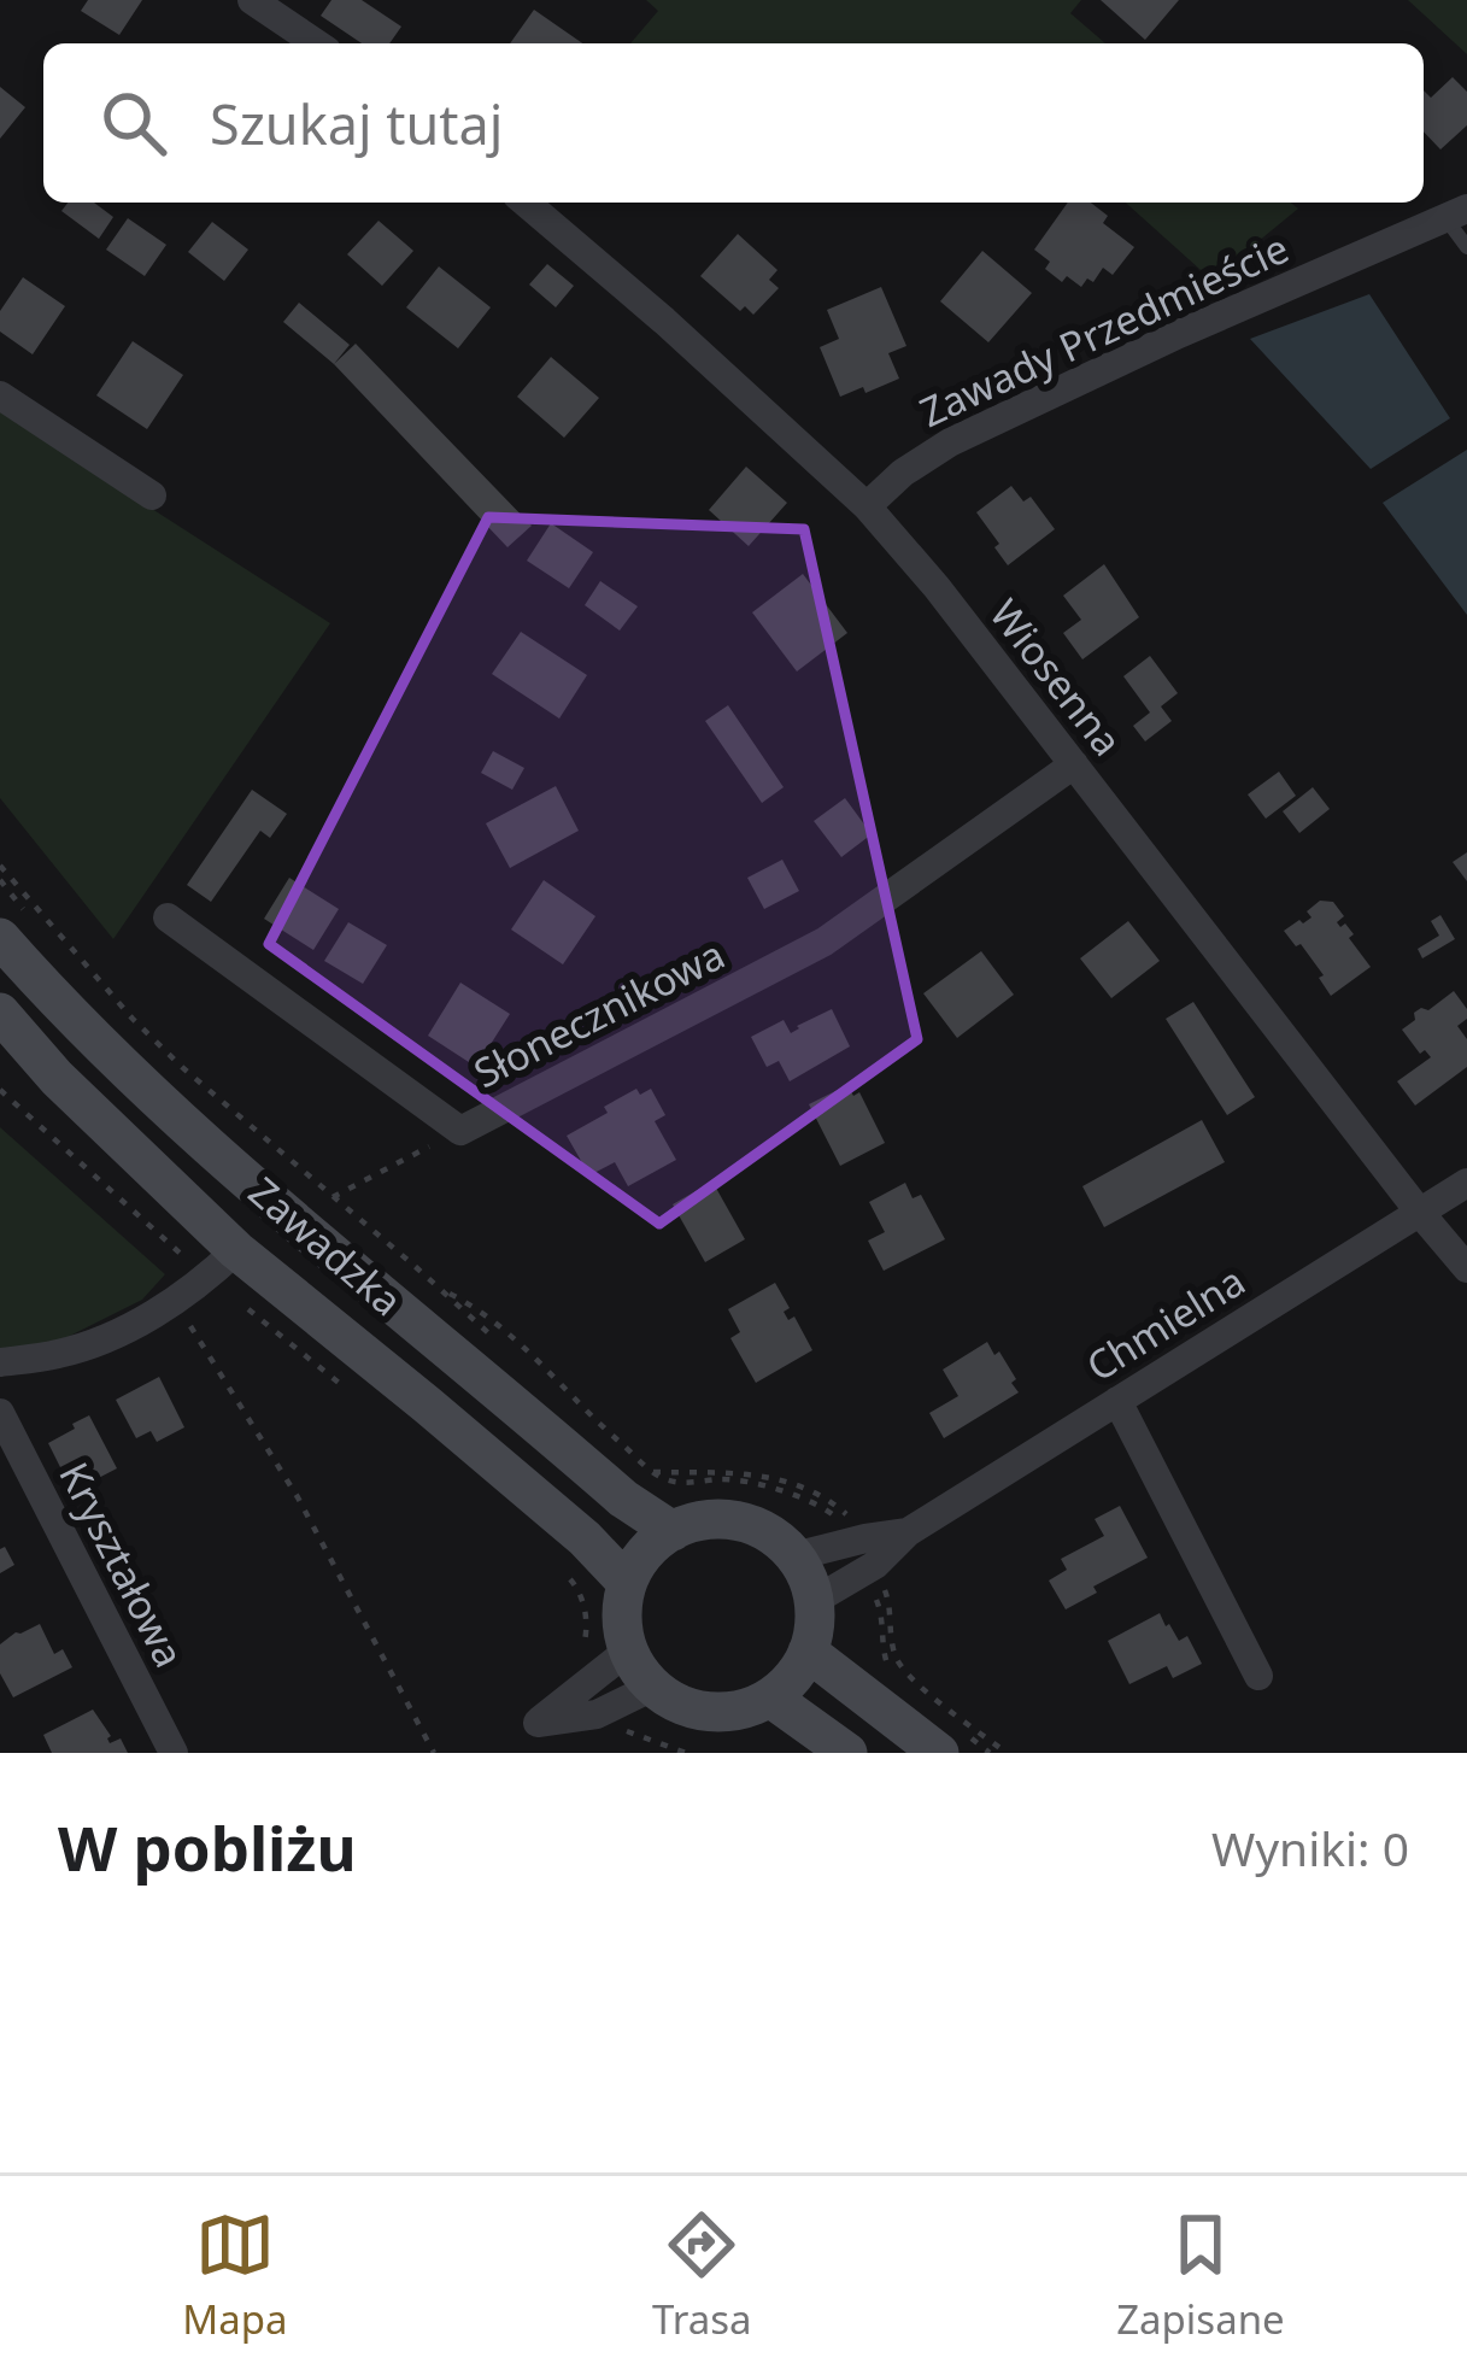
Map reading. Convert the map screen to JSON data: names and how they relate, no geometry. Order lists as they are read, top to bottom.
{
  "streets": {
    "street": [
      "Zawady Przedmieście",
      "Wiosenna",
      "Słonecznikowa",
      "Zawadzka",
      "Chmielna",
      "Kryształowa"
    ]
  },
  "crossings": [
    ["Zawady Przedmieście", "Wiosenna"],
    ["Wiosenna", "Słonecznikowa"],
    ["Wiosenna", "Chmielna"],
    ["Zawadzka", "Chmielna"]
  ],
  "page": {
    "search": "Szukaj tutaj",
    "heading": ["W pobliżu", "Wyniki: 0"],
    "nav": ["Mapa", "Trasa", "Zapisane"]
  }
}
